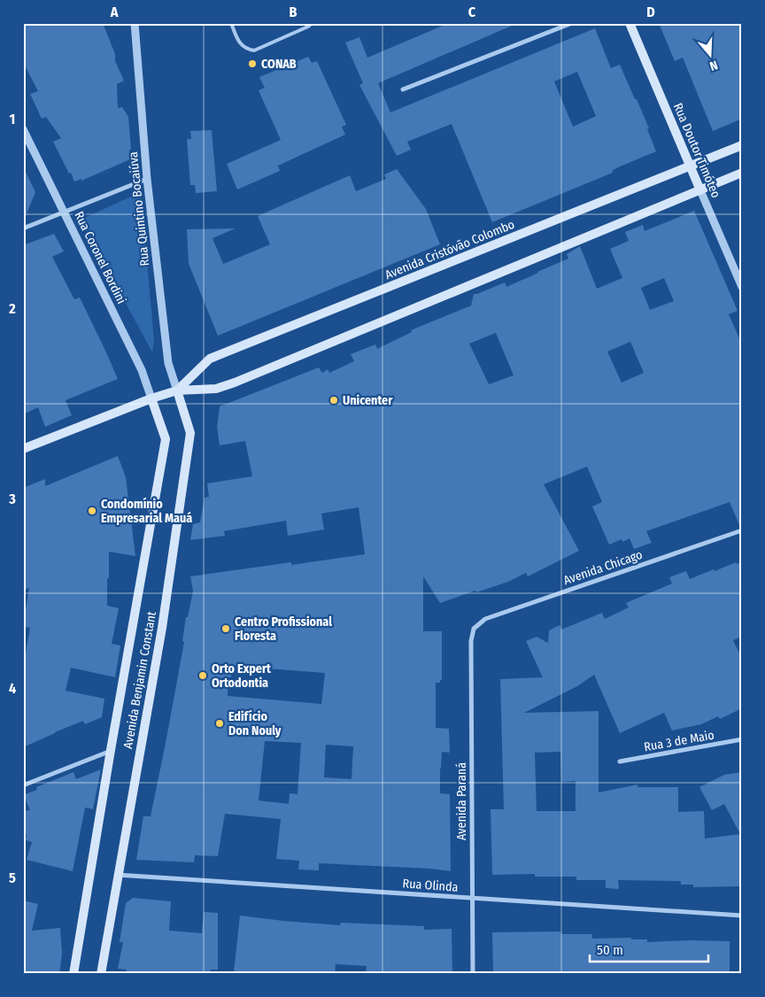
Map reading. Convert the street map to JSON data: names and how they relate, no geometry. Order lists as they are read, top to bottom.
{
  "streets": {
    "main road": ["Rua Doutor Timóteo", "Avenida Cristóvão Colombo", "Avenida Benjamin Constant"],
    "street": [
      "Rua Quintino Bocaiúva",
      "Rua Coronel Bordini",
      "Avenida Chicago",
      "Rua 3 de Maio",
      "Avenida Paraná",
      "Rua Olinda"
    ]
  },
  "crossings": [
    ["Rua Doutor Timóteo", "Avenida Cristóvão Colombo"],
    ["Rua Quintino Bocaiúva", "Avenida Cristóvão Colombo"],
    ["Rua Quintino Bocaiúva", "Avenida Benjamin Constant"],
    ["Avenida Cristóvão Colombo", "Rua Coronel Bordini"],
    ["Avenida Cristóvão Colombo", "Avenida Benjamin Constant"],
    ["Rua Coronel Bordini", "Avenida Benjamin Constant"],
    ["Avenida Chicago", "Avenida Paraná"],
    ["Avenida Benjamin Constant", "Rua Olinda"],
    ["Avenida Paraná", "Rua Olinda"]
  ],
  "places": [
    "CONAB",
    "Unicenter",
    "Condomínio Empresarial Mauá",
    "Centro Profissional Floresta",
    "Orto Expert Ortodontia",
    "Edifício Don Nouly"
  ],
  "scale_bar": "50 m",
  "north": "bottom",
  "grid": {
    "columns": [
      "A",
      "B",
      "C",
      "D"
    ],
    "rows": [
      "1",
      "2",
      "3",
      "4",
      "5"
    ]
  }
}
